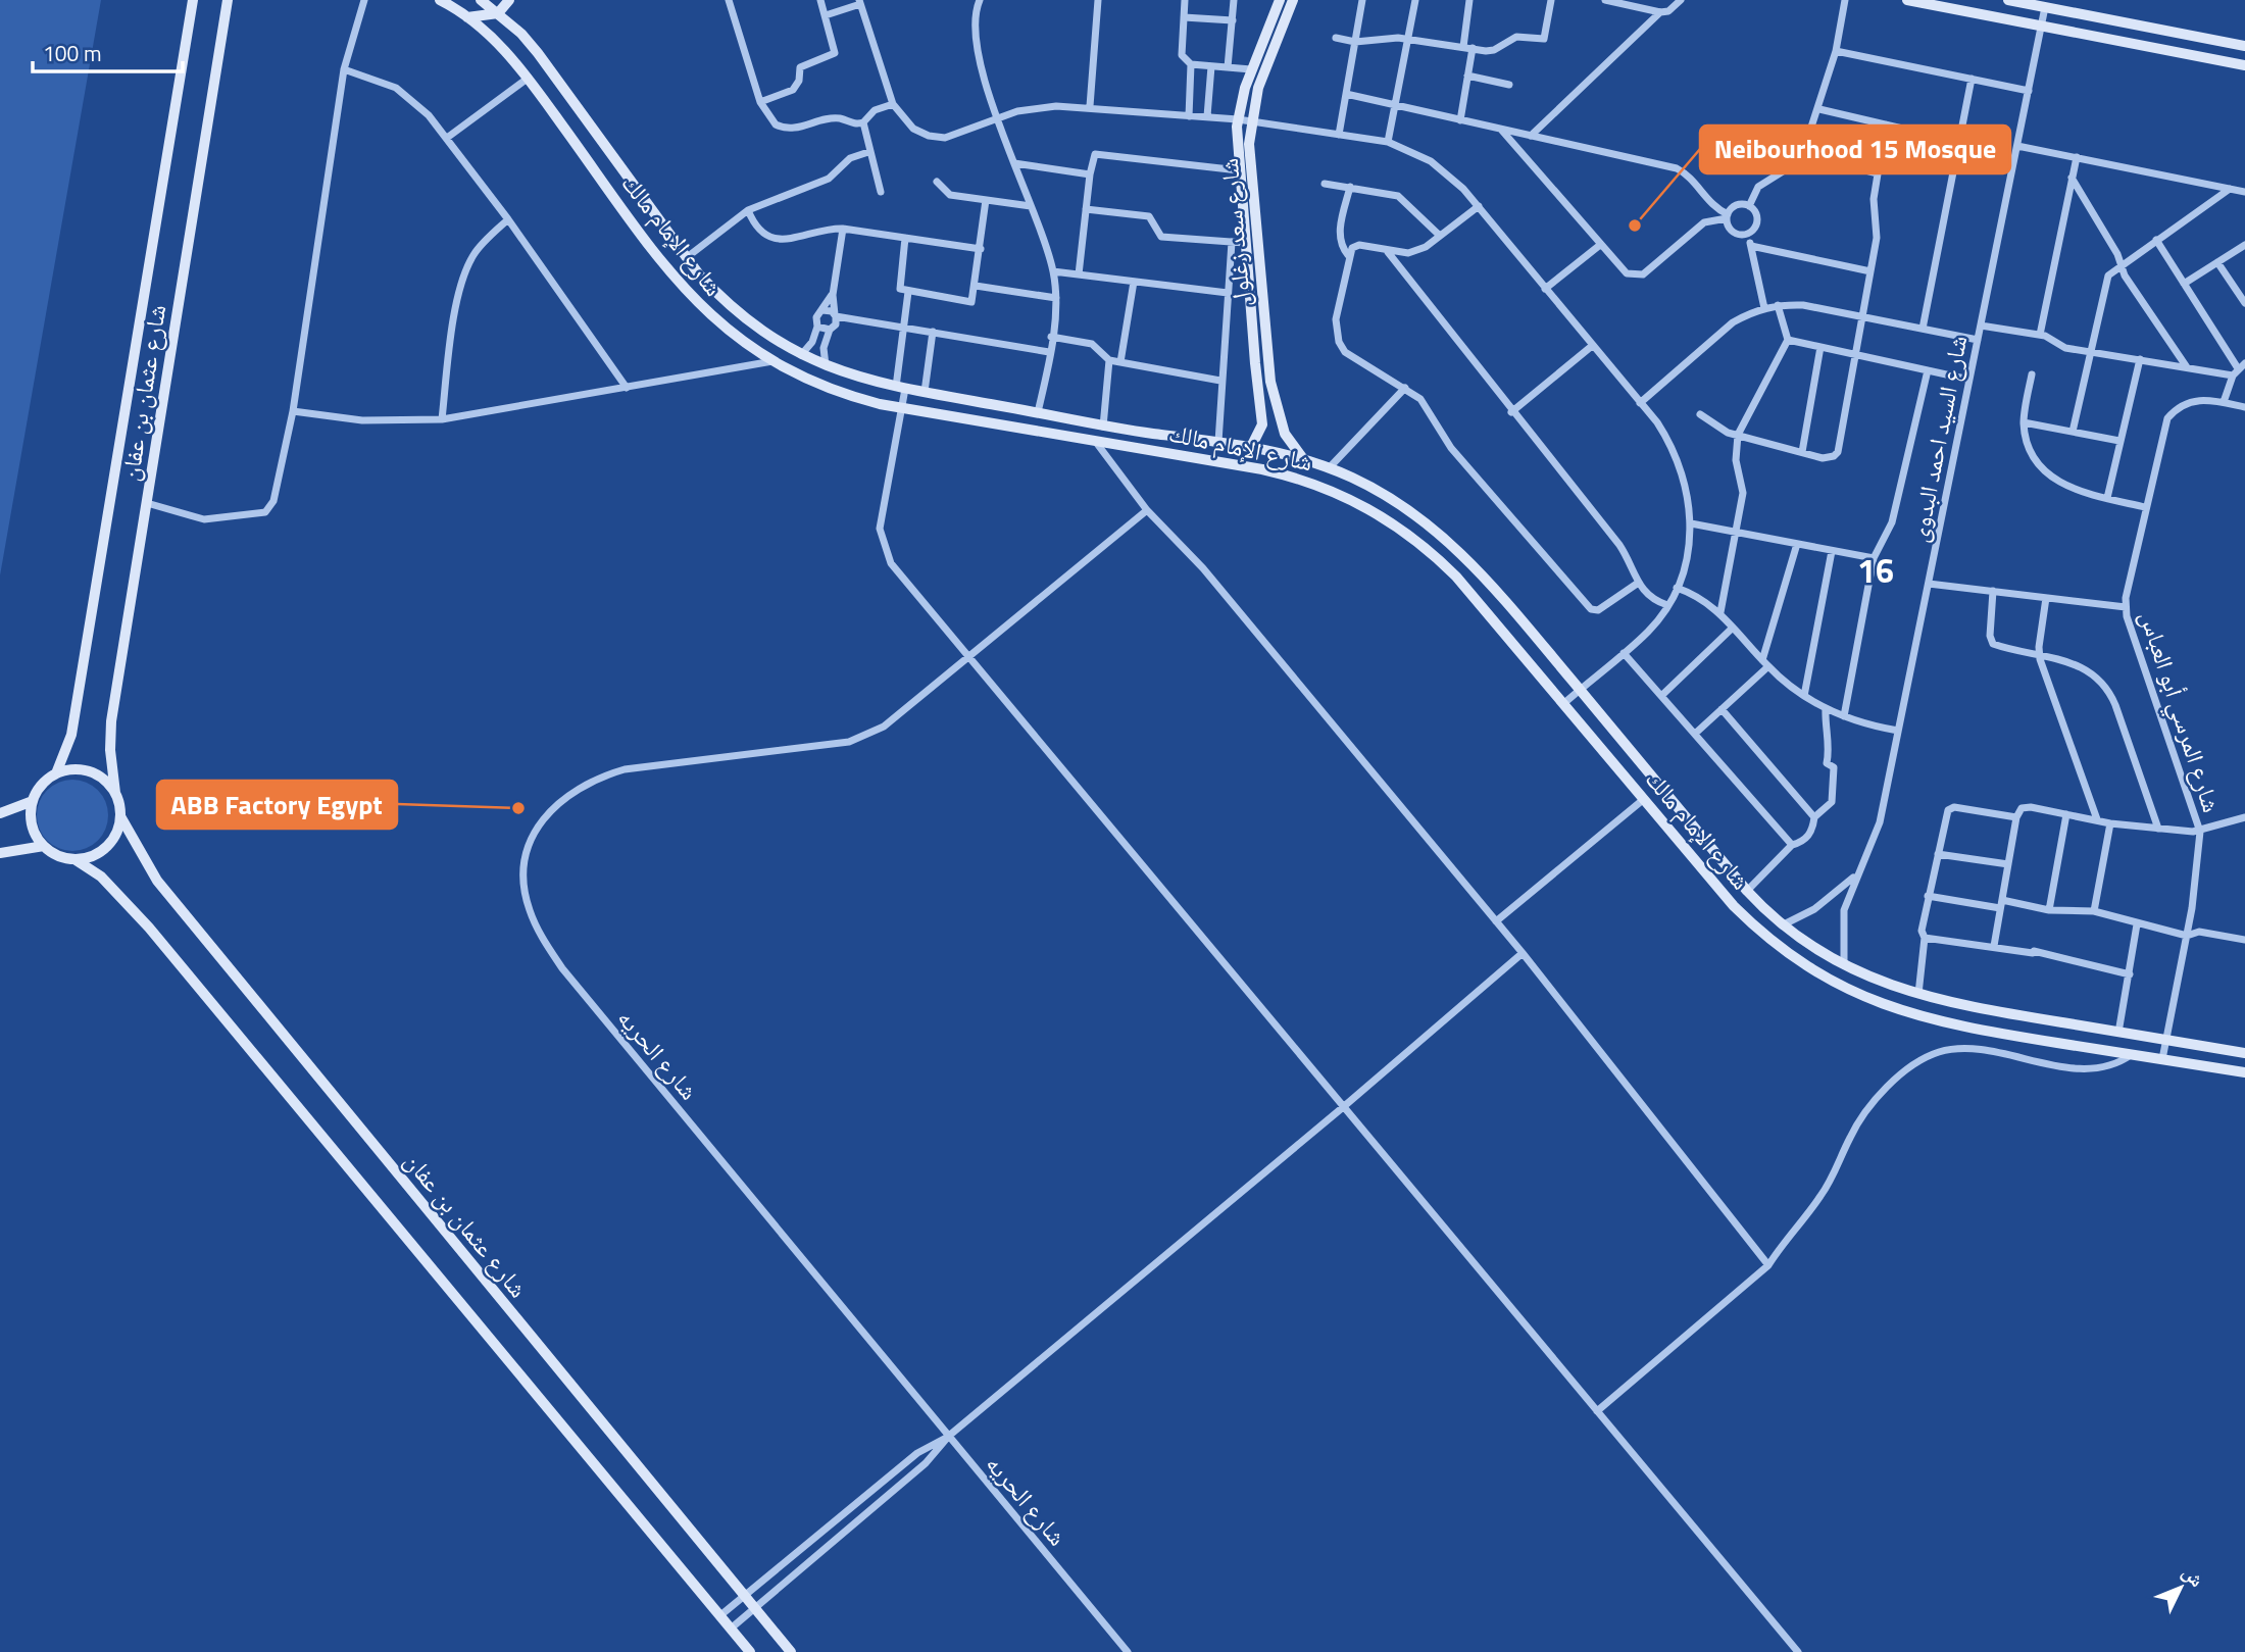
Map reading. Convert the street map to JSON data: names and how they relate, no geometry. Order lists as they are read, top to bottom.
{
  "streets": {
    "street": [
      "شارع سعد زغلول",
      "شارع الإمام مالك",
      "شارع عثمان بن عفان",
      "شارع السيد احمد البدوى",
      "شارع المرسي أبو العباس",
      "شارع الحريه"
    ]
  },
  "crossings": [
    ["شارع سعد زغلول", "شارع الإمام مالك"],
    ["شارع الإمام مالك", "شارع السيد احمد البدوى"],
    ["شارع الإمام مالك", "شارع المرسي أبو العباس"]
  ],
  "districts": ["16"],
  "places": ["Neibourhood 15 Mosque", "ABB Factory Egypt"],
  "scale_bar": "100 m",
  "north": "top right"
}
